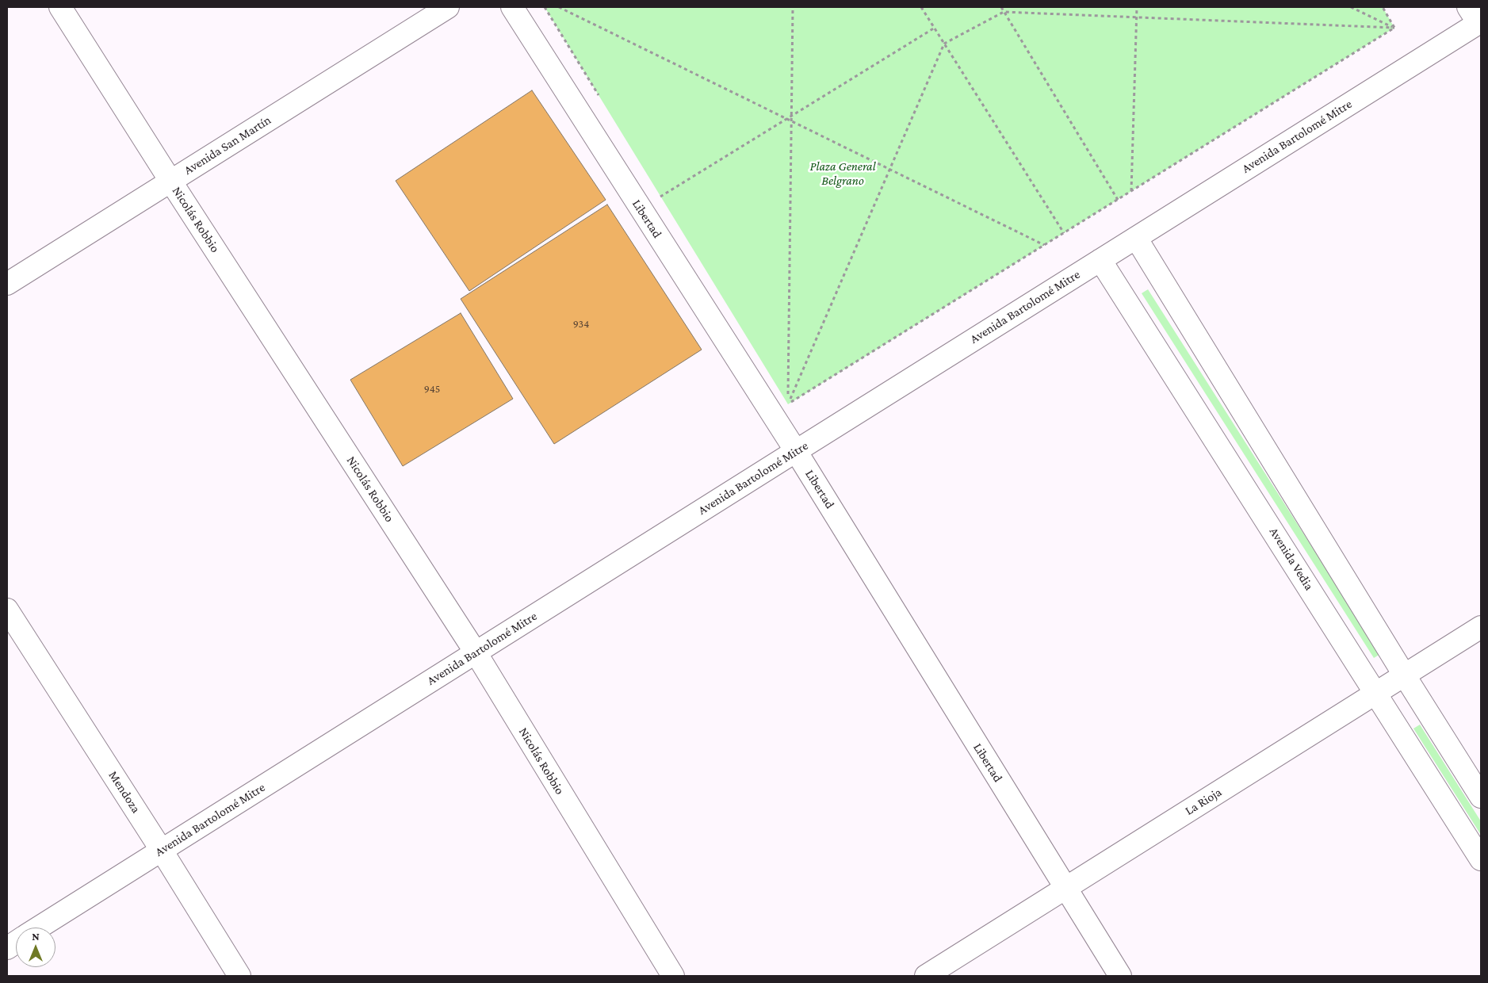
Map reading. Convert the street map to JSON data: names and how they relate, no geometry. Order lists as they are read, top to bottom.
{
  "streets": {
    "street": [
      "Avenida Bartolomé Mitre",
      "Avenida San Martín",
      "Libertad",
      "Nicolás Robbio",
      "Avenida Vedia",
      "Mendoza",
      "La Rioja"
    ]
  },
  "crossings": [
    ["Avenida Bartolomé Mitre", "Libertad"],
    ["Avenida Bartolomé Mitre", "Nicolás Robbio"],
    ["Avenida Bartolomé Mitre", "Avenida Vedia"],
    ["Avenida Bartolomé Mitre", "Mendoza"],
    ["Avenida San Martín", "Nicolás Robbio"],
    ["Libertad", "La Rioja"],
    ["Avenida Vedia", "La Rioja"]
  ],
  "parks": ["Plaza General Belgrano"],
  "house_numbers": ["934", "945"],
  "north": "top"
}
